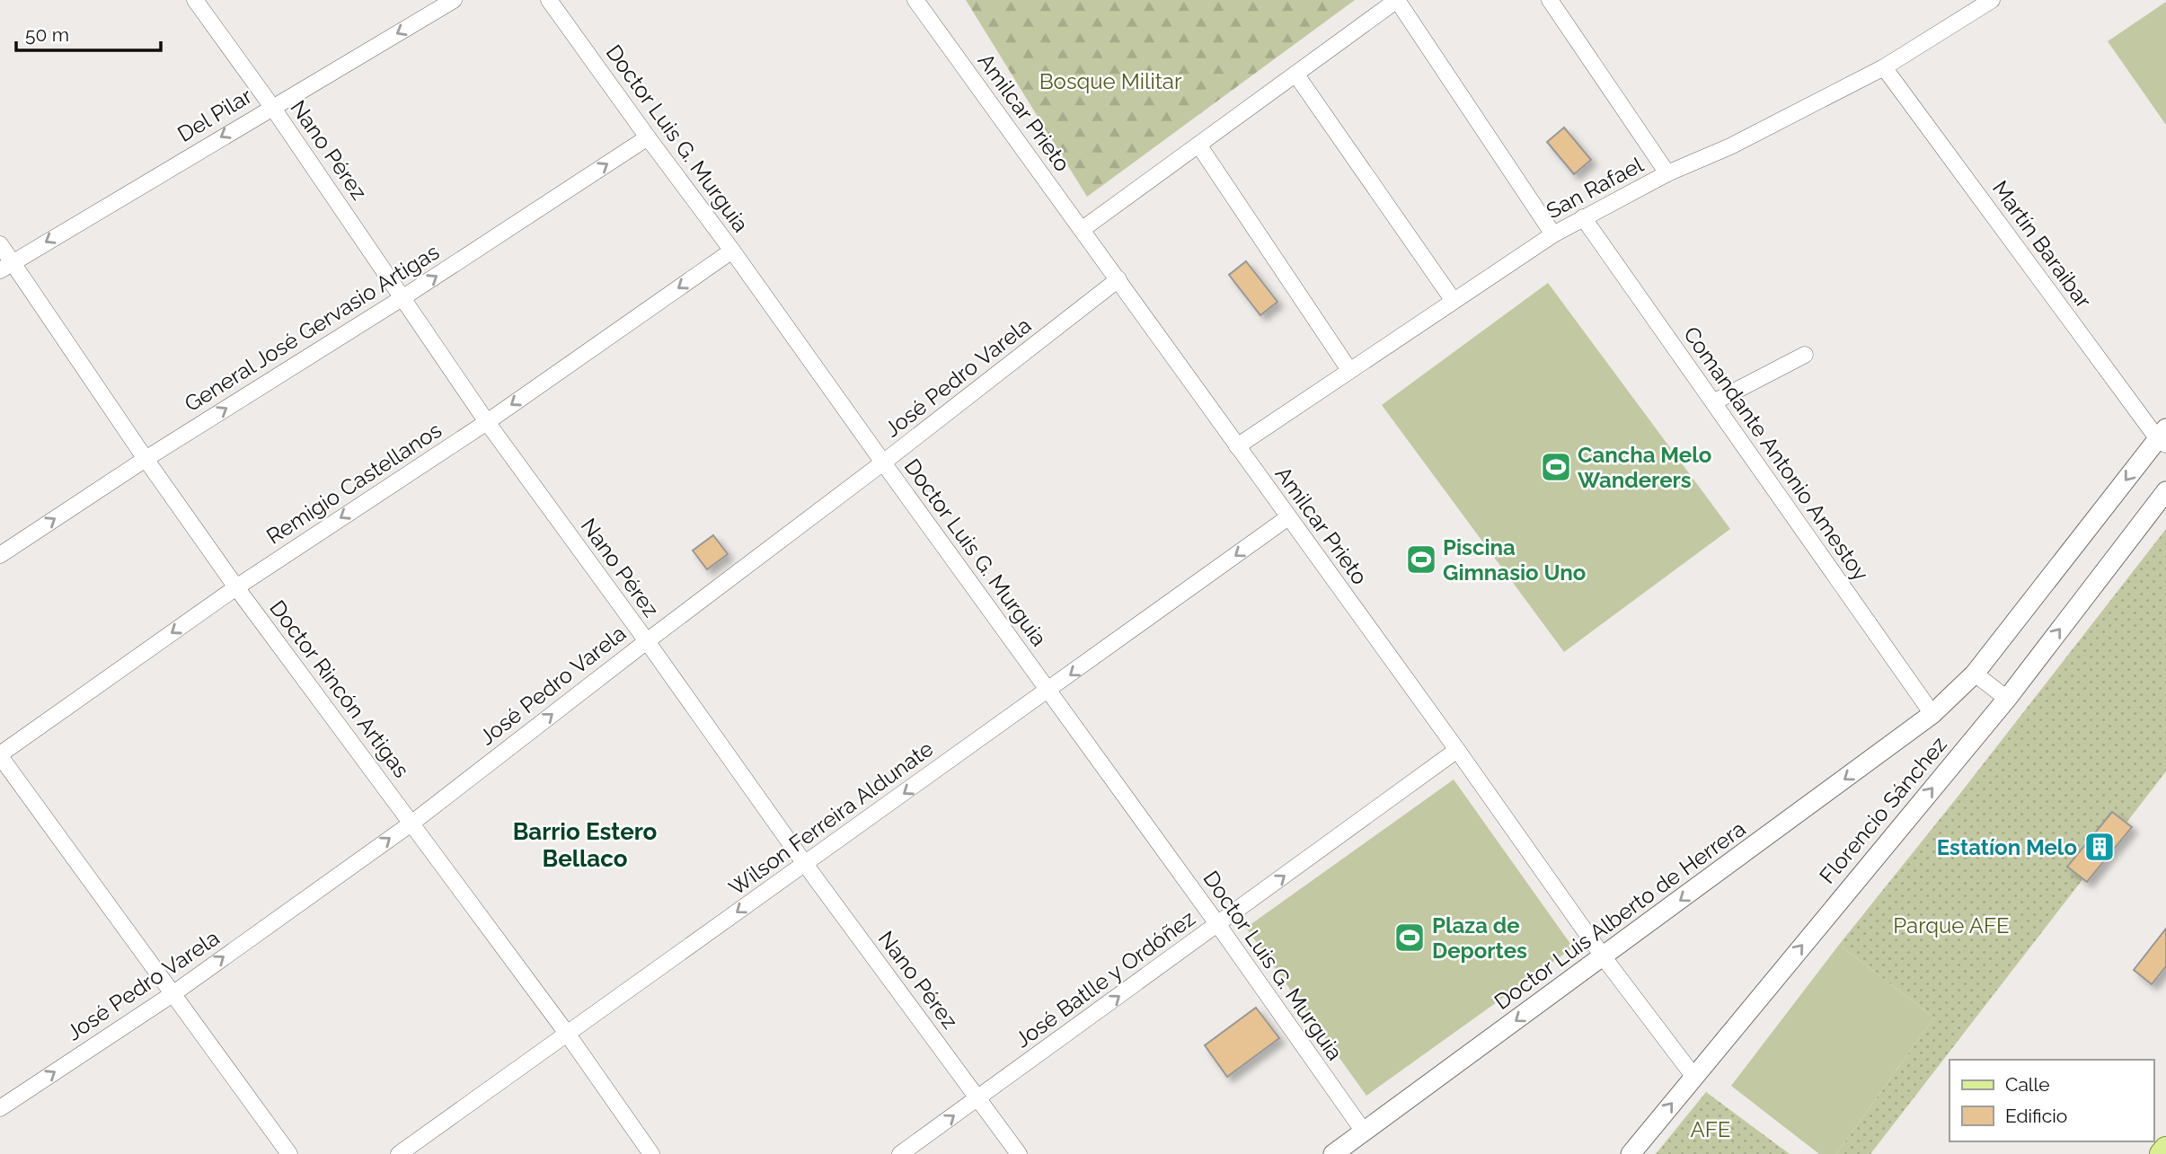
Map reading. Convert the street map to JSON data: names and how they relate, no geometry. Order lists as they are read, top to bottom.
{
  "streets": {
    "street": [
      "Amilcar Prieto",
      "Del Pilar",
      "Doctor Luis G. Murguia",
      "Nano Pérez",
      "San Rafael",
      "Martín Baraibar",
      "General José Gervasio Artigas",
      "José Pedro Varela",
      "Comandante Antonio Amestoy",
      "Remigio Castellanos",
      "Doctor Rincón Artigas",
      "Florencio Sánchez",
      "Wilson Ferreira Aldunate",
      "Doctor Luis Alberto de Herrera",
      "José Batlle y Ordóñez"
    ]
  },
  "crossings": [
    ["Amilcar Prieto", "San Rafael"],
    ["Amilcar Prieto", "José Pedro Varela"],
    ["Amilcar Prieto", "Florencio Sánchez"],
    ["Amilcar Prieto", "Wilson Ferreira Aldunate"],
    ["Amilcar Prieto", "Doctor Luis Alberto de Herrera"],
    ["Amilcar Prieto", "José Batlle y Ordóñez"],
    ["Del Pilar", "Nano Pérez"],
    ["Del Pilar", "Doctor Rincón Artigas"],
    ["Doctor Luis G. Murguia", "General José Gervasio Artigas"],
    ["Doctor Luis G. Murguia", "José Pedro Varela"],
    ["Doctor Luis G. Murguia", "Remigio Castellanos"],
    ["Doctor Luis G. Murguia", "Wilson Ferreira Aldunate"],
    ["Doctor Luis G. Murguia", "Doctor Luis Alberto de Herrera"],
    ["Doctor Luis G. Murguia", "José Batlle y Ordóñez"],
    ["Nano Pérez", "General José Gervasio Artigas"],
    ["Nano Pérez", "José Pedro Varela"],
    ["Nano Pérez", "Remigio Castellanos"],
    ["Nano Pérez", "Wilson Ferreira Aldunate"],
    ["Nano Pérez", "José Batlle y Ordóñez"],
    ["San Rafael", "Martín Baraibar"],
    ["San Rafael", "Comandante Antonio Amestoy"],
    ["Martín Baraibar", "Florencio Sánchez"],
    ["General José Gervasio Artigas", "Doctor Rincón Artigas"],
    ["José Pedro Varela", "Doctor Rincón Artigas"],
    ["Comandante Antonio Amestoy", "Florencio Sánchez"],
    ["Comandante Antonio Amestoy", "Doctor Luis Alberto de Herrera"],
    ["Remigio Castellanos", "Doctor Rincón Artigas"],
    ["Doctor Rincón Artigas", "Wilson Ferreira Aldunate"],
    ["Florencio Sánchez", "Doctor Luis Alberto de Herrera"]
  ],
  "one_way": [
    "Del Pilar",
    "General José Gervasio Artigas",
    "José Pedro Varela",
    "Remigio Castellanos",
    "Wilson Ferreira Aldunate",
    "Doctor Luis Alberto de Herrera",
    "José Batlle y Ordóñez"
  ],
  "districts": ["Barrio Estero Bellaco"],
  "parks": ["Bosque Militar", "Parque AFE", "AFE"],
  "places": {
    "sports": ["Cancha Melo Wanderers", "Piscina Gimnasio Uno", "Plaza de Deportes"],
    "building": ["Estatíon Melo"]
  },
  "legend": ["Calle", "Edificio"],
  "scale_bar": "50 m"
}
